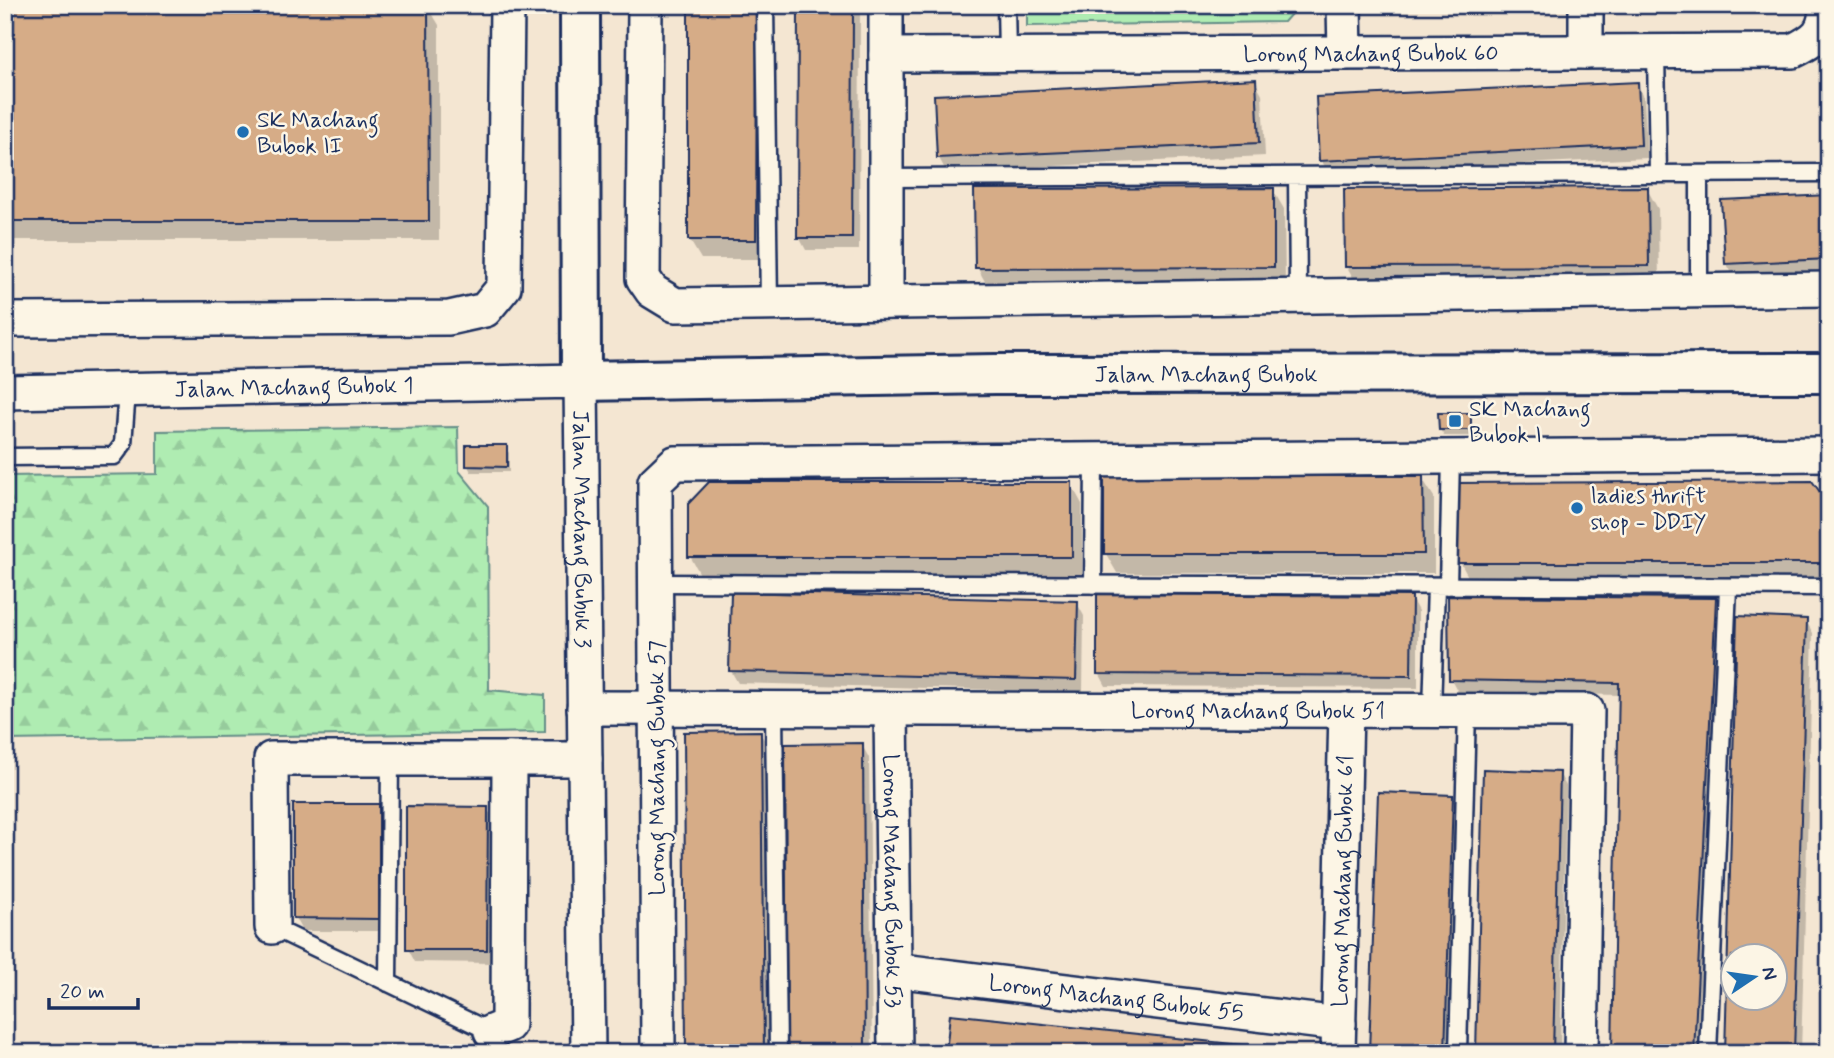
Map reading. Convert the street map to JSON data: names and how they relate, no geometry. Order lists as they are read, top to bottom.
{
  "streets": {
    "main road": ["Jalan Machang Bubok", "Jalan Machang Bubuk 3"],
    "street": [
      "Lorong Machang Bubok 60",
      "Jalan Machang Bubok 1",
      "Lorong Machang Bubok 51",
      "Lorong Machang Bubok 57",
      "Lorong Machang Bubok 53",
      "Lorong Machang Bubok 61",
      "Lorong Machang Bubok 55"
    ]
  },
  "crossings": [
    ["Jalan Machang Bubok", "Jalan Machang Bubok 1"],
    ["Jalan Machang Bubok", "Jalan Machang Bubuk 3"],
    ["Jalan Machang Bubok 1", "Jalan Machang Bubuk 3"],
    ["Jalan Machang Bubuk 3", "Lorong Machang Bubok 51"],
    ["Lorong Machang Bubok 51", "Lorong Machang Bubok 57"],
    ["Lorong Machang Bubok 51", "Lorong Machang Bubok 53"],
    ["Lorong Machang Bubok 51", "Lorong Machang Bubok 61"],
    ["Lorong Machang Bubok 53", "Lorong Machang Bubok 55"],
    ["Lorong Machang Bubok 61", "Lorong Machang Bubok 55"]
  ],
  "places": {
    "other": ["SK Machang Bubok II", "ladies thrift shop - DDIY"],
    "transit": ["SK Machang Bubok I"]
  },
  "scale_bar": "20 m",
  "north": "right"
}
